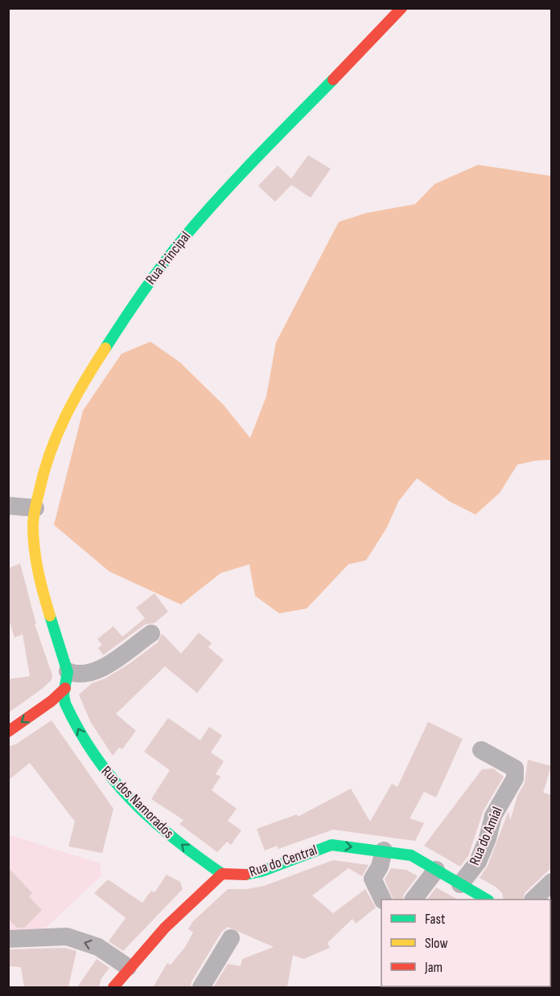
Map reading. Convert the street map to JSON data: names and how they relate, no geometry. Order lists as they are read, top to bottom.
{
  "streets": {
    "street": [
      "Rua Principal",
      "Rua dos Namorados",
      "Rua do Amial",
      "Rua do Central"
    ]
  },
  "crossings": [
    ["Rua Principal", "Rua dos Namorados"],
    ["Rua dos Namorados", "Rua do Central"],
    ["Rua do Amial", "Rua do Central"]
  ],
  "one_way": ["Rua dos Namorados", "Rua do Central"],
  "legend": ["Fast", "Slow", "Jam"]
}
